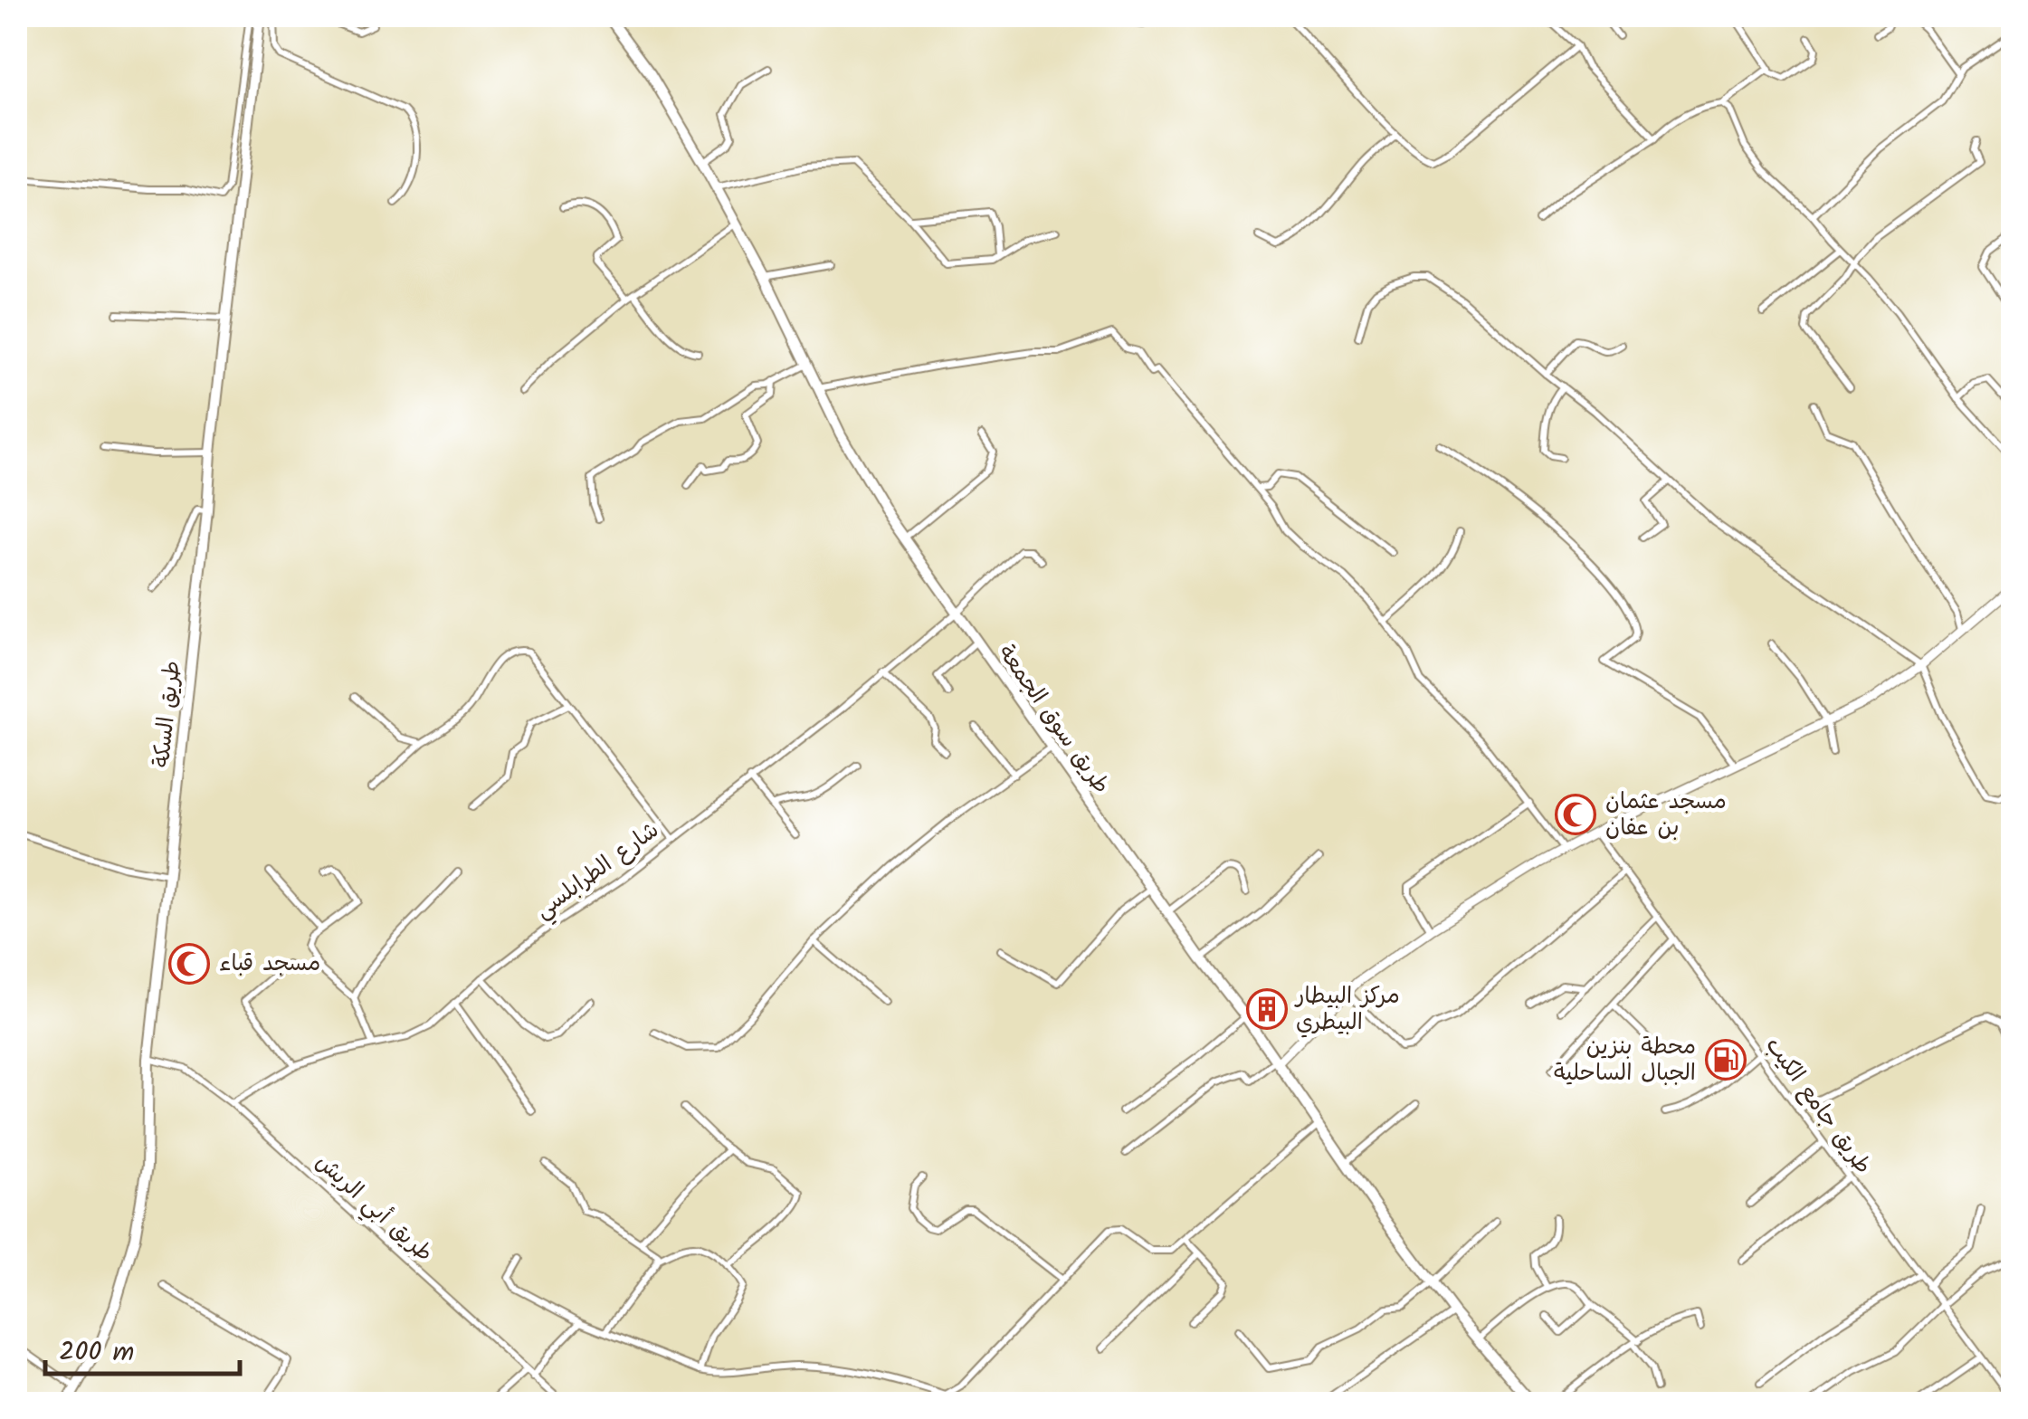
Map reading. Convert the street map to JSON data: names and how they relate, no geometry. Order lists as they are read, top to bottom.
{
  "streets": {
    "main road": ["طريق السكة", "طريق سوق الجمعة"],
    "street": ["شارع الطرابلسي", "طريق جامع الكيب", "طريق أبي الريش"]
  },
  "crossings": [
    ["طريق السكة", "طريق أبي الريش"],
    ["طريق سوق الجمعة", "شارع الطرابلسي"],
    ["شارع الطرابلسي", "طريق أبي الريش"]
  ],
  "places": {
    "mosque": ["مسجد عثمان بن عفان", "مسجد قباء"],
    "building": ["مركز البيطار البيطري"],
    "fuel station": ["محطة بنزين الجبال الساحلية"]
  },
  "scale_bar": "200 m"
}
